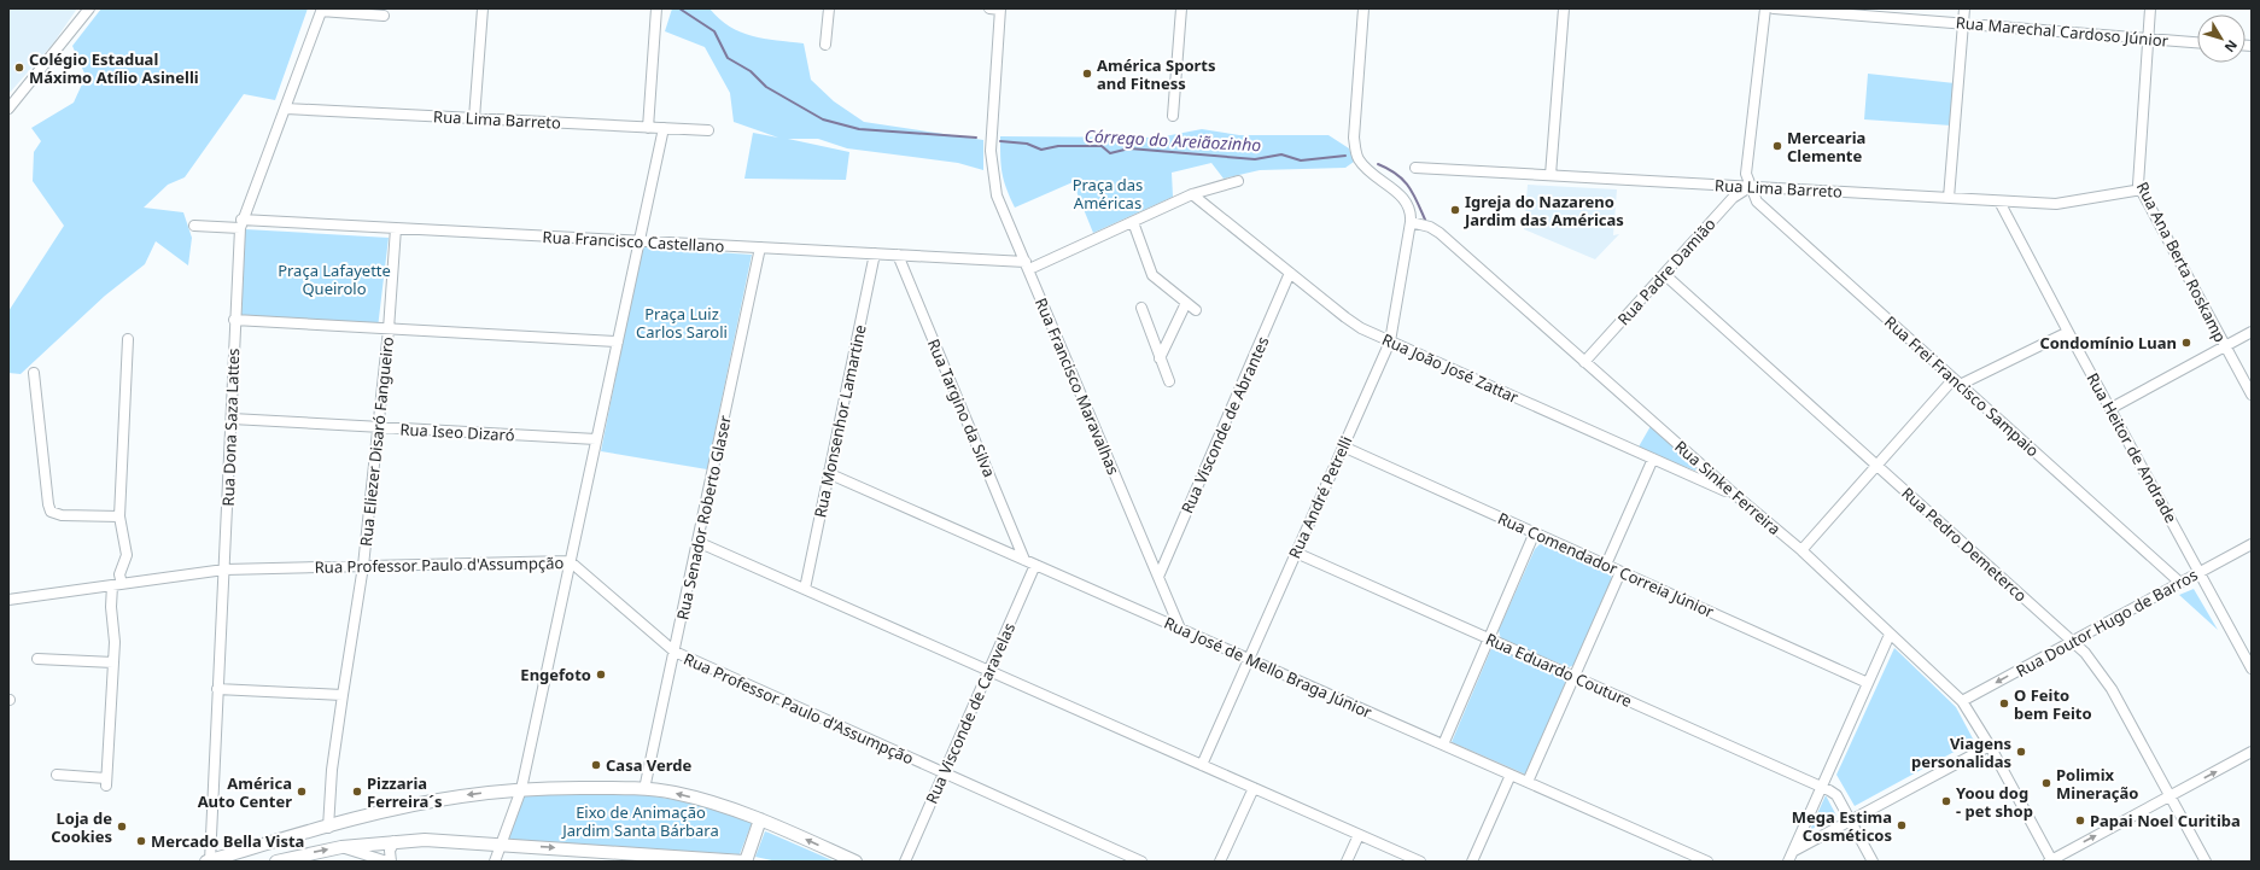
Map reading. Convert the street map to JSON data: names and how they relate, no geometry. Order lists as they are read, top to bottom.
{
  "streets": {
    "street": [
      "Rua Marechal Cardoso Júnior",
      "Rua Lima Barreto",
      "Rua Francisco Castellano",
      "Rua Ana Berta Roskamp",
      "Rua Padre Damião",
      "Rua João José Zattar",
      "Rua Francisco Maravalhas",
      "Rua Frei Francisco Sampaio",
      "Rua Targino da Silva",
      "Rua Monsenhor Lamartine",
      "Rua Visconde de Abrantes",
      "Rua Dona Saza Lattes",
      "Rua Iseo Dizaró",
      "Rua Eliezer Disaró Fangueiro",
      "Rua Heitor de Andrade",
      "Rua Sinke Ferreira",
      "Rua André Petrelli",
      "Rua Senador Roberto Glaser",
      "Rua Pedro Demeterco",
      "Rua Professor Paulo d'Assumpção",
      "Rua Comendador Correia Júnior",
      "Rua Doutor Hugo de Barros",
      "Rua José de Mello Braga Júnior",
      "Rua Eduardo Couture",
      "Rua Visconde de Caravelas"
    ]
  },
  "crossings": [
    ["Rua Marechal Cardoso Júnior", "Rua Ana Berta Roskamp"],
    ["Rua Lima Barreto", "Rua Ana Berta Roskamp"],
    ["Rua Lima Barreto", "Rua Padre Damião"],
    ["Rua Lima Barreto", "Rua Frei Francisco Sampaio"],
    ["Rua Lima Barreto", "Rua Dona Saza Lattes"],
    ["Rua Lima Barreto", "Rua Heitor de Andrade"],
    ["Rua Francisco Castellano", "Rua João José Zattar"],
    ["Rua Francisco Castellano", "Rua Francisco Maravalhas"],
    ["Rua Francisco Castellano", "Rua Targino da Silva"],
    ["Rua Francisco Castellano", "Rua Monsenhor Lamartine"],
    ["Rua Francisco Castellano", "Rua Dona Saza Lattes"],
    ["Rua Francisco Castellano", "Rua Eliezer Disaró Fangueiro"],
    ["Rua Francisco Castellano", "Rua Senador Roberto Glaser"],
    ["Rua Padre Damião", "Rua Frei Francisco Sampaio"],
    ["Rua Padre Damião", "Rua Sinke Ferreira"],
    ["Rua Padre Damião", "Rua Pedro Demeterco"],
    ["Rua João José Zattar", "Rua Visconde de Abrantes"],
    ["Rua João José Zattar", "Rua Sinke Ferreira"],
    ["Rua João José Zattar", "Rua André Petrelli"],
    ["Rua Francisco Maravalhas", "Rua Visconde de Abrantes"],
    ["Rua Francisco Maravalhas", "Rua José de Mello Braga Júnior"],
    ["Rua Frei Francisco Sampaio", "Rua Doutor Hugo de Barros"],
    ["Rua Targino da Silva", "Rua José de Mello Braga Júnior"],
    ["Rua Monsenhor Lamartine", "Rua José de Mello Braga Júnior"],
    ["Rua Dona Saza Lattes", "Rua Iseo Dizaró"],
    ["Rua Dona Saza Lattes", "Rua Professor Paulo d'Assumpção"],
    ["Rua Iseo Dizaró", "Rua Eliezer Disaró Fangueiro"],
    ["Rua Eliezer Disaró Fangueiro", "Rua Professor Paulo d'Assumpção"],
    ["Rua Heitor de Andrade", "Rua Doutor Hugo de Barros"],
    ["Rua Sinke Ferreira", "Rua André Petrelli"],
    ["Rua Sinke Ferreira", "Rua Doutor Hugo de Barros"],
    ["Rua André Petrelli", "Rua Comendador Correia Júnior"],
    ["Rua André Petrelli", "Rua José de Mello Braga Júnior"],
    ["Rua André Petrelli", "Rua Eduardo Couture"],
    ["Rua Senador Roberto Glaser", "Rua Professor Paulo d'Assumpção"],
    ["Rua Pedro Demeterco", "Rua Doutor Hugo de Barros"],
    ["Rua Professor Paulo d'Assumpção", "Rua Visconde de Caravelas"],
    ["Rua José de Mello Braga Júnior", "Rua Visconde de Caravelas"]
  ],
  "one_way": ["Rua Doutor Hugo de Barros"],
  "water": ["Córrego do Areiãozinho"],
  "parks": [
    "Praça das Américas",
    "Praça Lafayette Queirolo",
    "Praça Luiz Carlos Saroli",
    "Eixo de Animação Jardim Santa Bárbara"
  ],
  "places": [
    "Colégio Estadual Máximo Atílio Asinelli",
    "América Sports and Fitness",
    "Mercearia Clemente",
    "Igreja do Nazareno Jardim das Américas",
    "Condomínio Luan",
    "Engefoto",
    "O Feito bem Feito",
    "Viagens personalidas",
    "Casa Verde",
    "Polimix Mineração",
    "América Auto Center",
    "Pizzaria Ferreira´s",
    "Yoou dog - pet shop",
    "Papai Noel Curitiba",
    "Mega Estima Cosméticos",
    "Loja de Cookies",
    "Mercado Bella Vista"
  ],
  "north": "bottom right"
}
